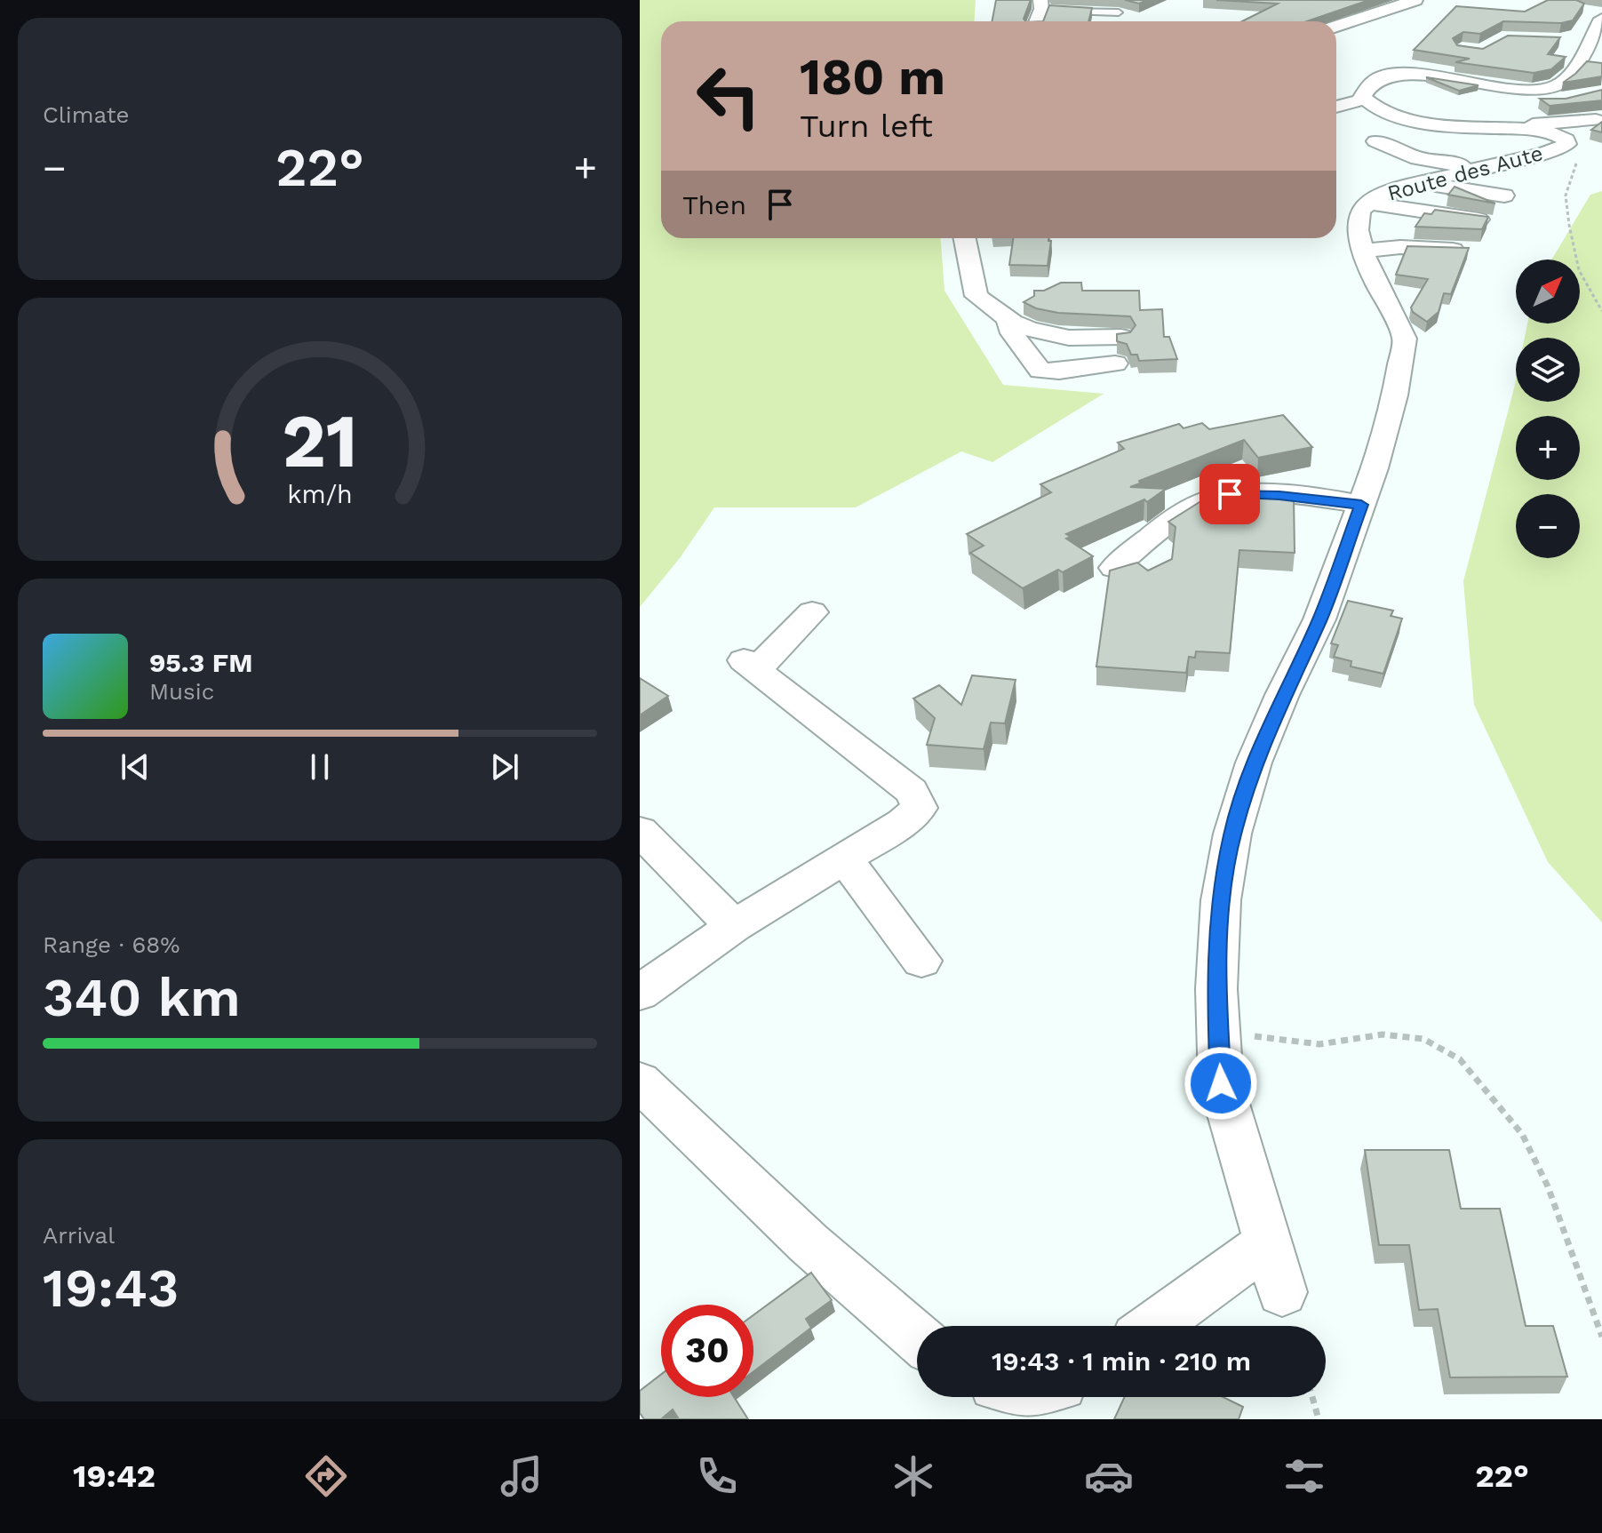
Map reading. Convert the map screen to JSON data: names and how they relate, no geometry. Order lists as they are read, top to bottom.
{
  "streets": {
    "street": ["Route des Aute"]
  },
  "north": "top right",
  "page": {
    "tile": [
      "Climate",
      ["Range · 68%", "340 km"],
      ["Arrival", "19:43"]
    ],
    "turn": ["180 m", "Turn left"],
    "heat": ["−", "22°", "+"],
    "then": "Then",
    "map_buttons": ["+", "−"],
    "song": ["95.3 FM", "Music"],
    "limit": "30",
    "trip": "19:43 · 1 min · 210 m",
    "tabs": ["19:42", "22°"],
    "gauge": ["21", "km/h"]
  }
}
